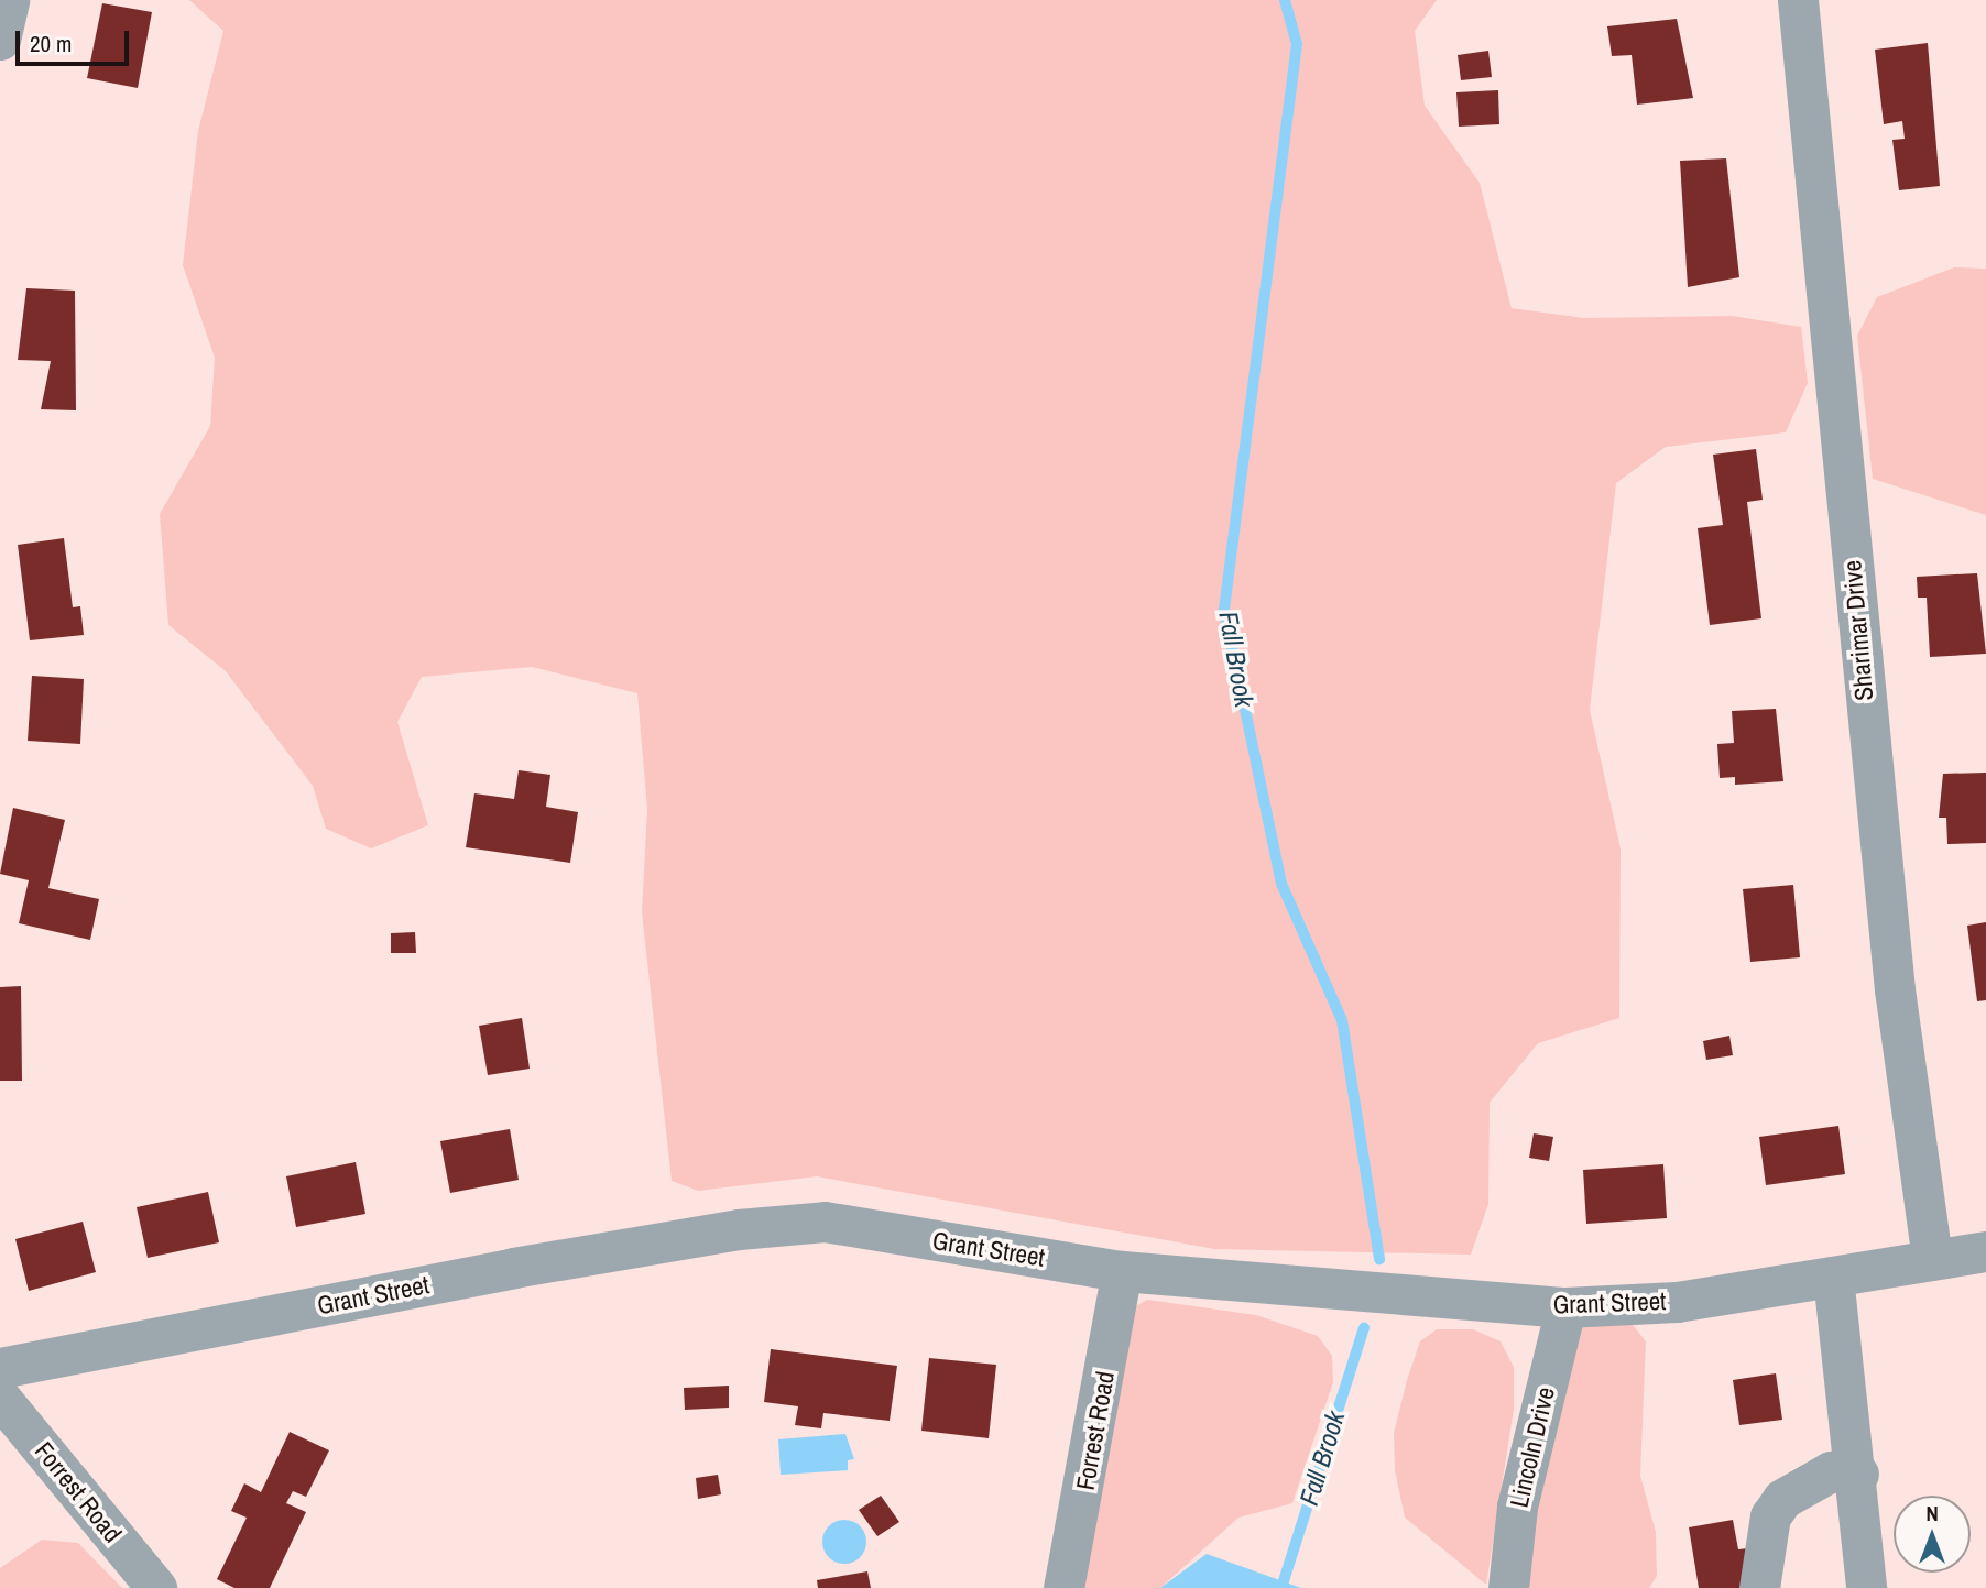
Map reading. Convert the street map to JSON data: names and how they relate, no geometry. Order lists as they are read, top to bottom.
{
  "streets": {
    "street": [
      "Sharimar Drive",
      "Grant Street",
      "Forrest Road",
      "Lincoln Drive"
    ]
  },
  "crossings": [
    ["Sharimar Drive", "Grant Street"],
    ["Grant Street", "Forrest Road"],
    ["Grant Street", "Lincoln Drive"]
  ],
  "water": ["Fall Brook"],
  "scale_bar": "20 m",
  "north": "top"
}
